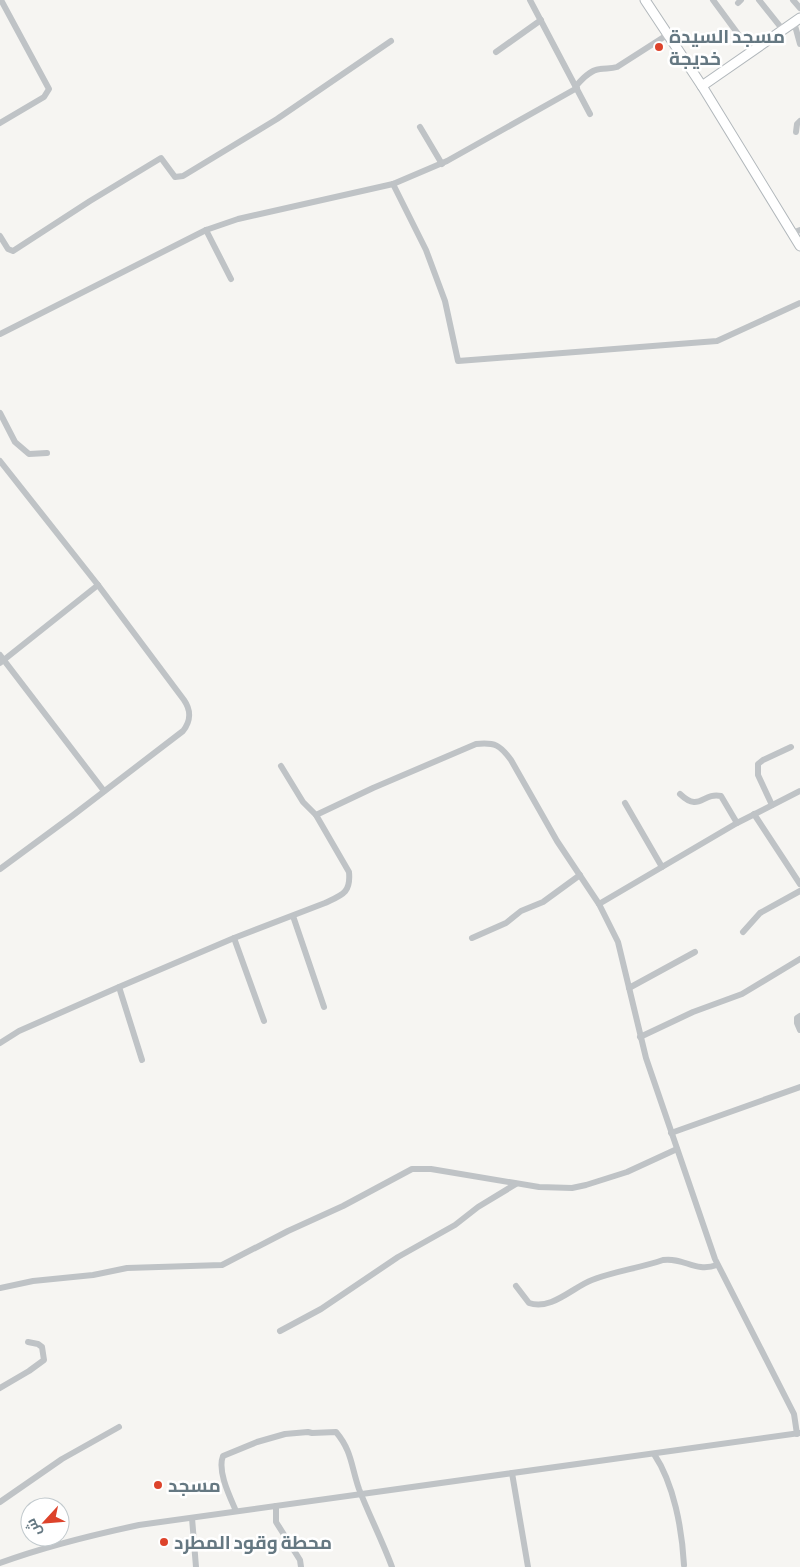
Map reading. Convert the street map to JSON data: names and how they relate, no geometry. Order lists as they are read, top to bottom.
{
  "places": ["مسجد السيدة خديجة", "مسجد", "محطة وقود المطرد"],
  "north": "bottom left"
}
